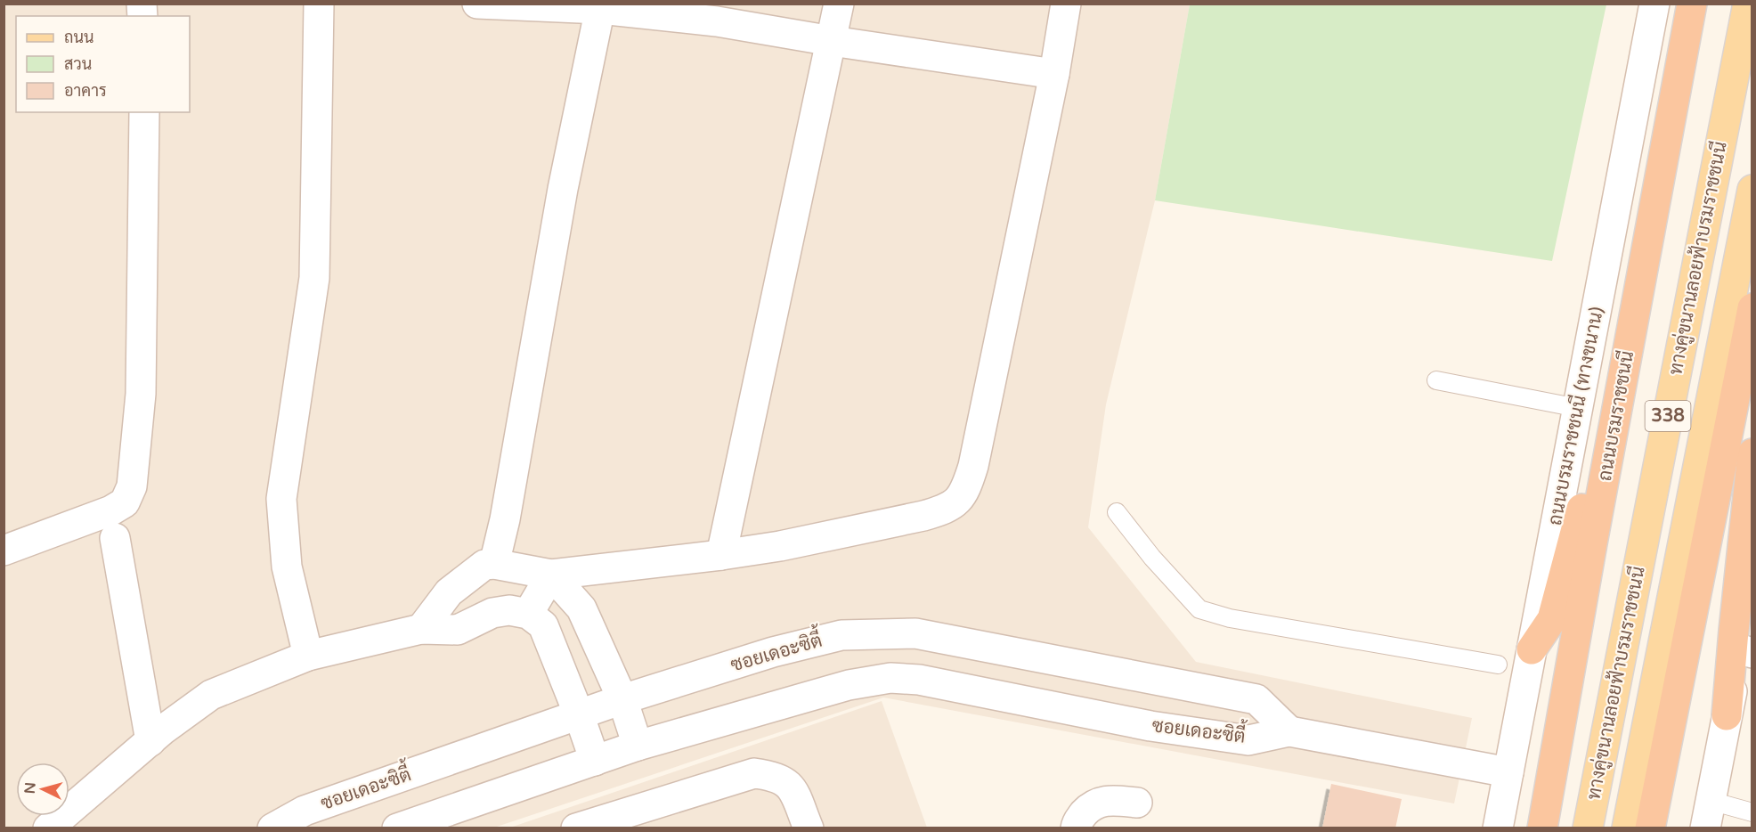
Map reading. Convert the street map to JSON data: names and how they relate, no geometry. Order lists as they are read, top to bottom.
{
  "streets": {
    "highway": ["ถนนบรมราชชนนี", "338"],
    "main road": ["ทางคู่ขนานลอยฟ้าบรมราชชนนี"],
    "street": ["ถนนบรมราชชนนี (ทางขนาน)", "ซอยเดอะซิตี้"]
  },
  "crossings": [
    ["ถนนบรมราชชนนี (ทางขนาน)", "ซอยเดอะซิตี้"]
  ],
  "legend": ["ถนน", "สวน", "อาคาร"],
  "north": "left"
}
